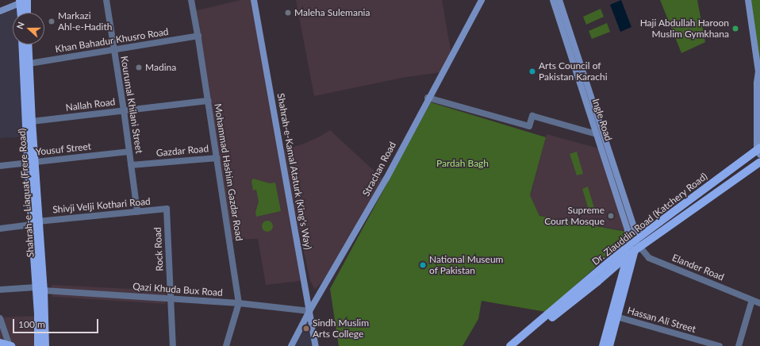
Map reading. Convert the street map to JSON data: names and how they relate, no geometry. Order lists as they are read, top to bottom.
{
  "streets": {
    "main road": [
      "Ingle Road",
      "Strachan Road",
      "Shahrah-e-Kamal Ataturk (King's Way)",
      "Shahrah-e-Liaquat (Frere Road)",
      "Dr. Ziauddin Road (Katchery Road)"
    ],
    "street": [
      "Khan Bahadur Khusro Road",
      "Nallah Road",
      "Kourumal Khilani Street",
      "Yousuf Street",
      "Gazdar Road",
      "Mohammad Hashim Gazdar Road",
      "Shivji Velji Kothari Road",
      "Rock Road",
      "Elander Road",
      "Qazi Khuda Bux Road",
      "Hassan Ali Street"
    ]
  },
  "crossings": [
    ["Khan Bahadur Khusro Road", "Kourumal Khilani Street"],
    ["Khan Bahadur Khusro Road", "Mohammad Hashim Gazdar Road"],
    ["Khan Bahadur Khusro Road", "Shahrah-e-Liaquat (Frere Road)"],
    ["Nallah Road", "Kourumal Khilani Street"],
    ["Nallah Road", "Mohammad Hashim Gazdar Road"],
    ["Nallah Road", "Shahrah-e-Liaquat (Frere Road)"],
    ["Kourumal Khilani Street", "Yousuf Street"],
    ["Kourumal Khilani Street", "Gazdar Road"],
    ["Kourumal Khilani Street", "Shivji Velji Kothari Road"],
    ["Ingle Road", "Dr. Ziauddin Road (Katchery Road)"],
    ["Ingle Road", "Elander Road"],
    ["Yousuf Street", "Shahrah-e-Liaquat (Frere Road)"],
    ["Gazdar Road", "Mohammad Hashim Gazdar Road"],
    ["Strachan Road", "Shahrah-e-Kamal Ataturk (King's Way)"],
    ["Strachan Road", "Qazi Khuda Bux Road"],
    ["Shahrah-e-Kamal Ataturk (King's Way)", "Qazi Khuda Bux Road"],
    ["Mohammad Hashim Gazdar Road", "Qazi Khuda Bux Road"],
    ["Shahrah-e-Liaquat (Frere Road)", "Shivji Velji Kothari Road"],
    ["Shahrah-e-Liaquat (Frere Road)", "Qazi Khuda Bux Road"],
    ["Shivji Velji Kothari Road", "Rock Road"],
    ["Dr. Ziauddin Road (Katchery Road)", "Elander Road"],
    ["Rock Road", "Qazi Khuda Bux Road"]
  ],
  "parks": ["Pardah Bagh"],
  "places": [
    "Maleha Sulemania",
    "Markazi Ahl-e-Hadith",
    "Haji Abdullah Haroon Muslim Gymkhana",
    "Madina",
    "Arts Council of Pakistan Karachi",
    "Supreme Court Mosque",
    "National Museum of Pakistan",
    "Sindh Muslim Arts College"
  ],
  "scale_bar": "100 m",
  "north": "left"
}
